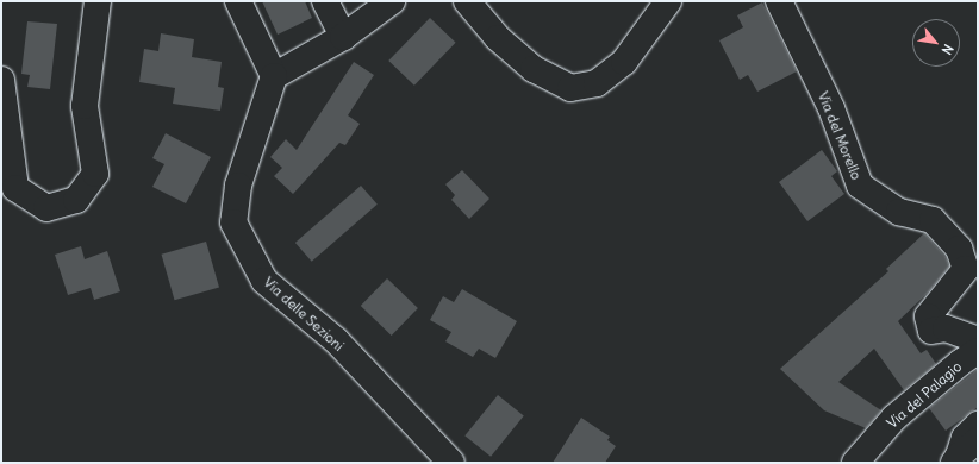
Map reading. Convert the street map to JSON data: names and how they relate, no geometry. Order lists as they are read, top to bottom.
{
  "streets": {
    "street": ["Via del Morello", "Via delle Sezioni", "Via del Palagio"]
  },
  "north": "bottom right"
}
